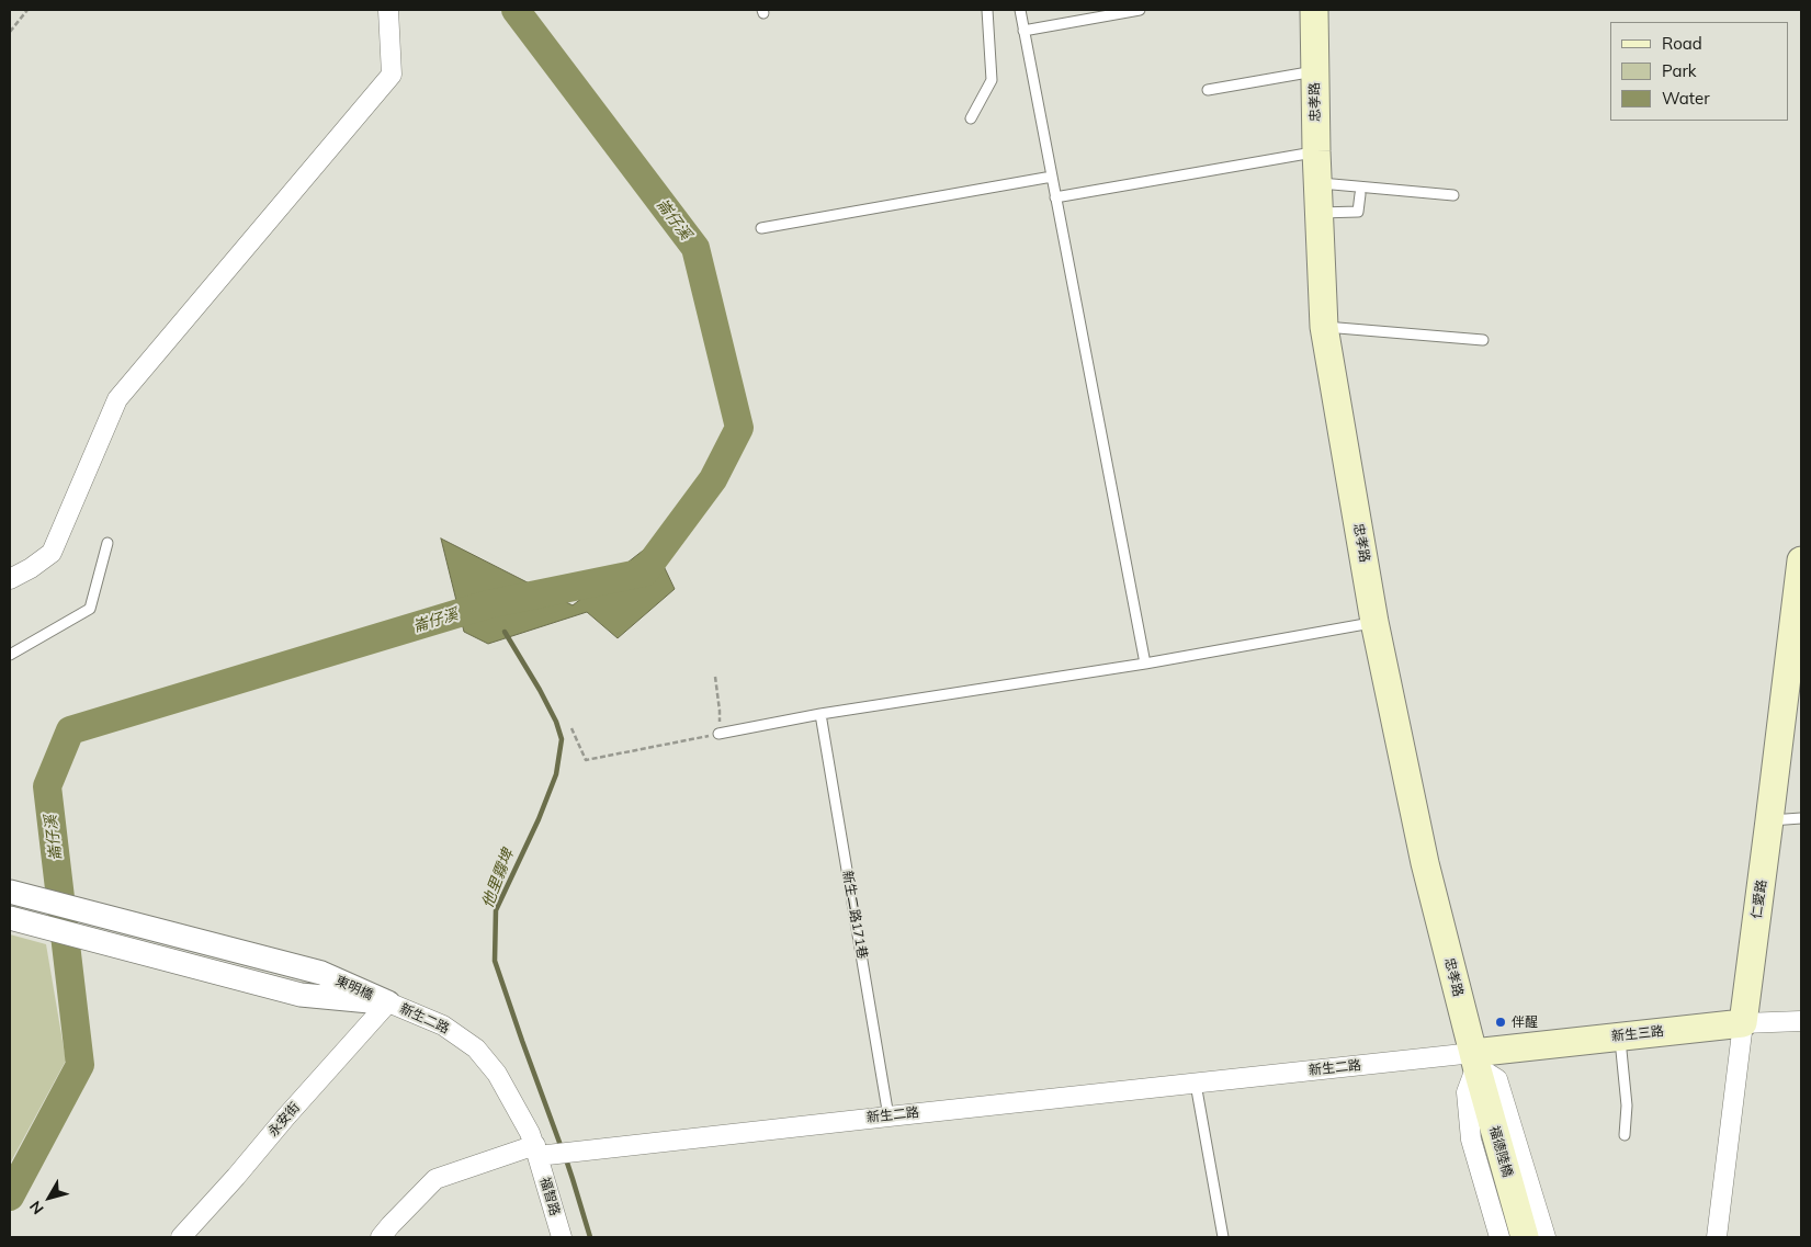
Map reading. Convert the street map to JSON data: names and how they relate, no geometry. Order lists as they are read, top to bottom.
{
  "streets": {
    "main road": [
      "忠孝路",
      "仁愛路",
      "新生三路",
      "福德陸橋"
    ],
    "street": [
      "東明橋",
      "新生二路",
      "永安街",
      "福智路"
    ],
    "lane": ["新生二路171巷"]
  },
  "crossings": [
    ["忠孝路", "新生二路"],
    ["忠孝路", "新生三路"],
    ["忠孝路", "福德陸橋"],
    ["仁愛路", "新生三路"],
    ["新生二路171巷", "新生二路"],
    ["東明橋", "新生二路"],
    ["東明橋", "永安街"],
    ["新生二路", "新生三路"],
    ["新生二路", "永安街"],
    ["新生二路", "福德陸橋"],
    ["新生二路", "福智路"],
    ["新生三路", "福德陸橋"]
  ],
  "water": ["崙仔溪", "他里霧埤"],
  "places": ["伴醒"],
  "legend": ["Road", "Park", "Water"],
  "north": "bottom left"
}
